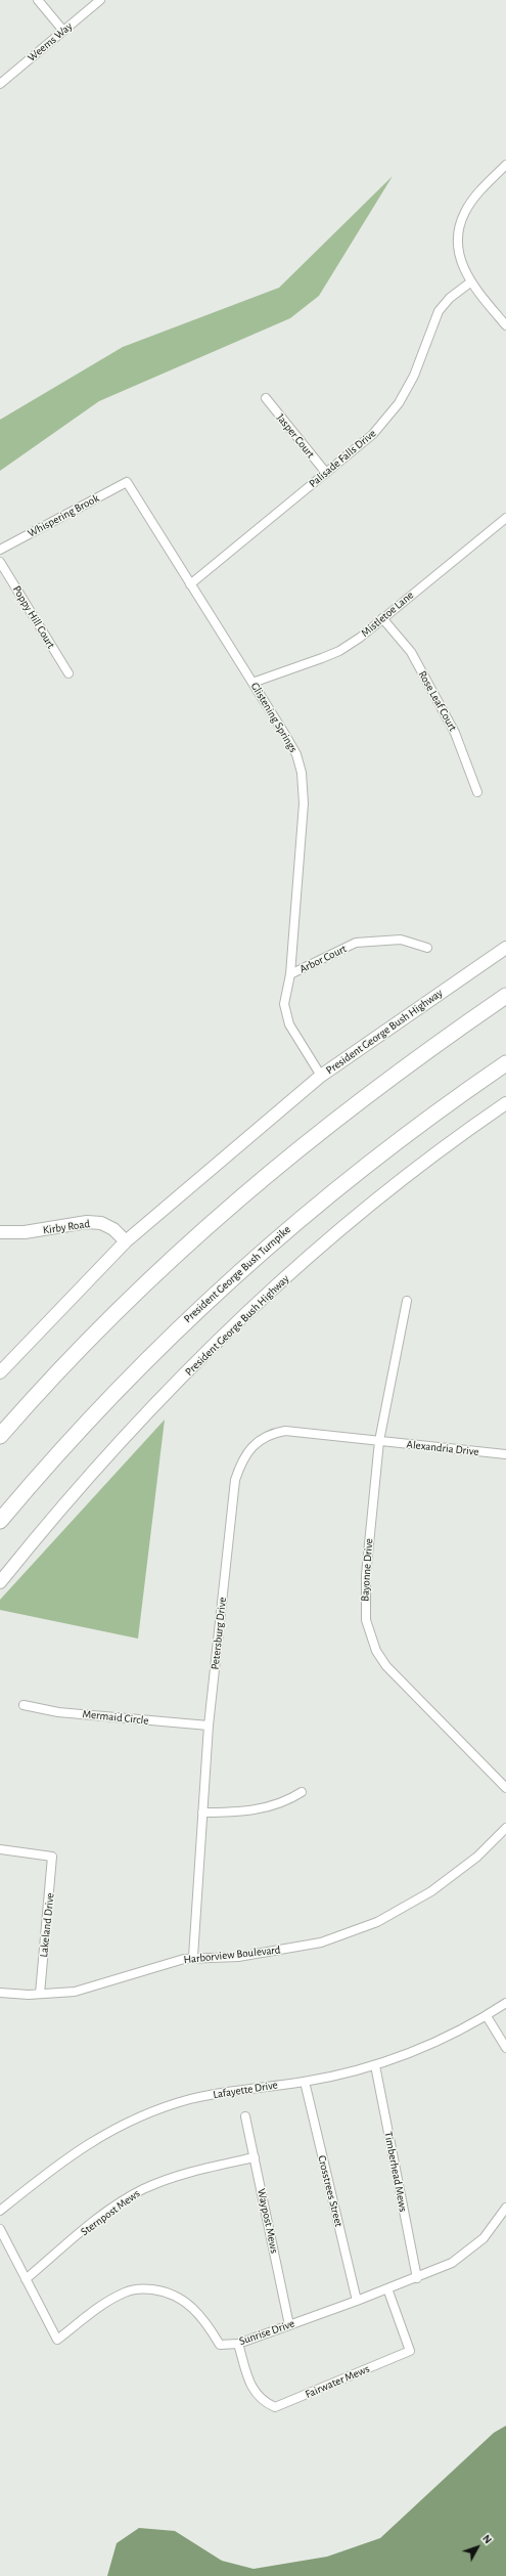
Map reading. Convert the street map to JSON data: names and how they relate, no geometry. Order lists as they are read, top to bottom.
{
  "streets": {
    "highway": ["President George Bush Turnpike"],
    "main road": ["President George Bush Highway", "Kirby Road"],
    "street": [
      "Weems Way",
      "Jasper Court",
      "Palisade Falls Drive",
      "Whispering Brook",
      "Mistletoe Lane",
      "Poppy Hill Court",
      "Rose Leaf Court",
      "Glistening Springs",
      "Arbor Court",
      "Alexandria Drive",
      "Bayonne Drive",
      "Petersburg Drive",
      "Mermaid Circle",
      "Lakeland Drive",
      "Harborview Boulevard",
      "Lafayette Drive",
      "Timberhead Mews",
      "Crosstrees Street",
      "Sternpost Mews",
      "Waypost Mews",
      "Sunrise Drive",
      "Fairwater Mews"
    ]
  },
  "crossings": [
    ["Jasper Court", "Palisade Falls Drive"],
    ["Palisade Falls Drive", "Glistening Springs"],
    ["Whispering Brook", "Glistening Springs"],
    ["Mistletoe Lane", "Rose Leaf Court"],
    ["Mistletoe Lane", "Glistening Springs"],
    ["Glistening Springs", "Arbor Court"],
    ["Glistening Springs", "President George Bush Highway"],
    ["President George Bush Highway", "Kirby Road"],
    ["Alexandria Drive", "Bayonne Drive"],
    ["Alexandria Drive", "Petersburg Drive"],
    ["Bayonne Drive", "Petersburg Drive"],
    ["Petersburg Drive", "Mermaid Circle"],
    ["Petersburg Drive", "Harborview Boulevard"],
    ["Lakeland Drive", "Harborview Boulevard"],
    ["Lafayette Drive", "Timberhead Mews"],
    ["Lafayette Drive", "Crosstrees Street"],
    ["Timberhead Mews", "Sunrise Drive"],
    ["Crosstrees Street", "Sunrise Drive"],
    ["Sternpost Mews", "Waypost Mews"],
    ["Sternpost Mews", "Sunrise Drive"],
    ["Waypost Mews", "Sunrise Drive"],
    ["Sunrise Drive", "Fairwater Mews"]
  ],
  "north": "top right"
}
